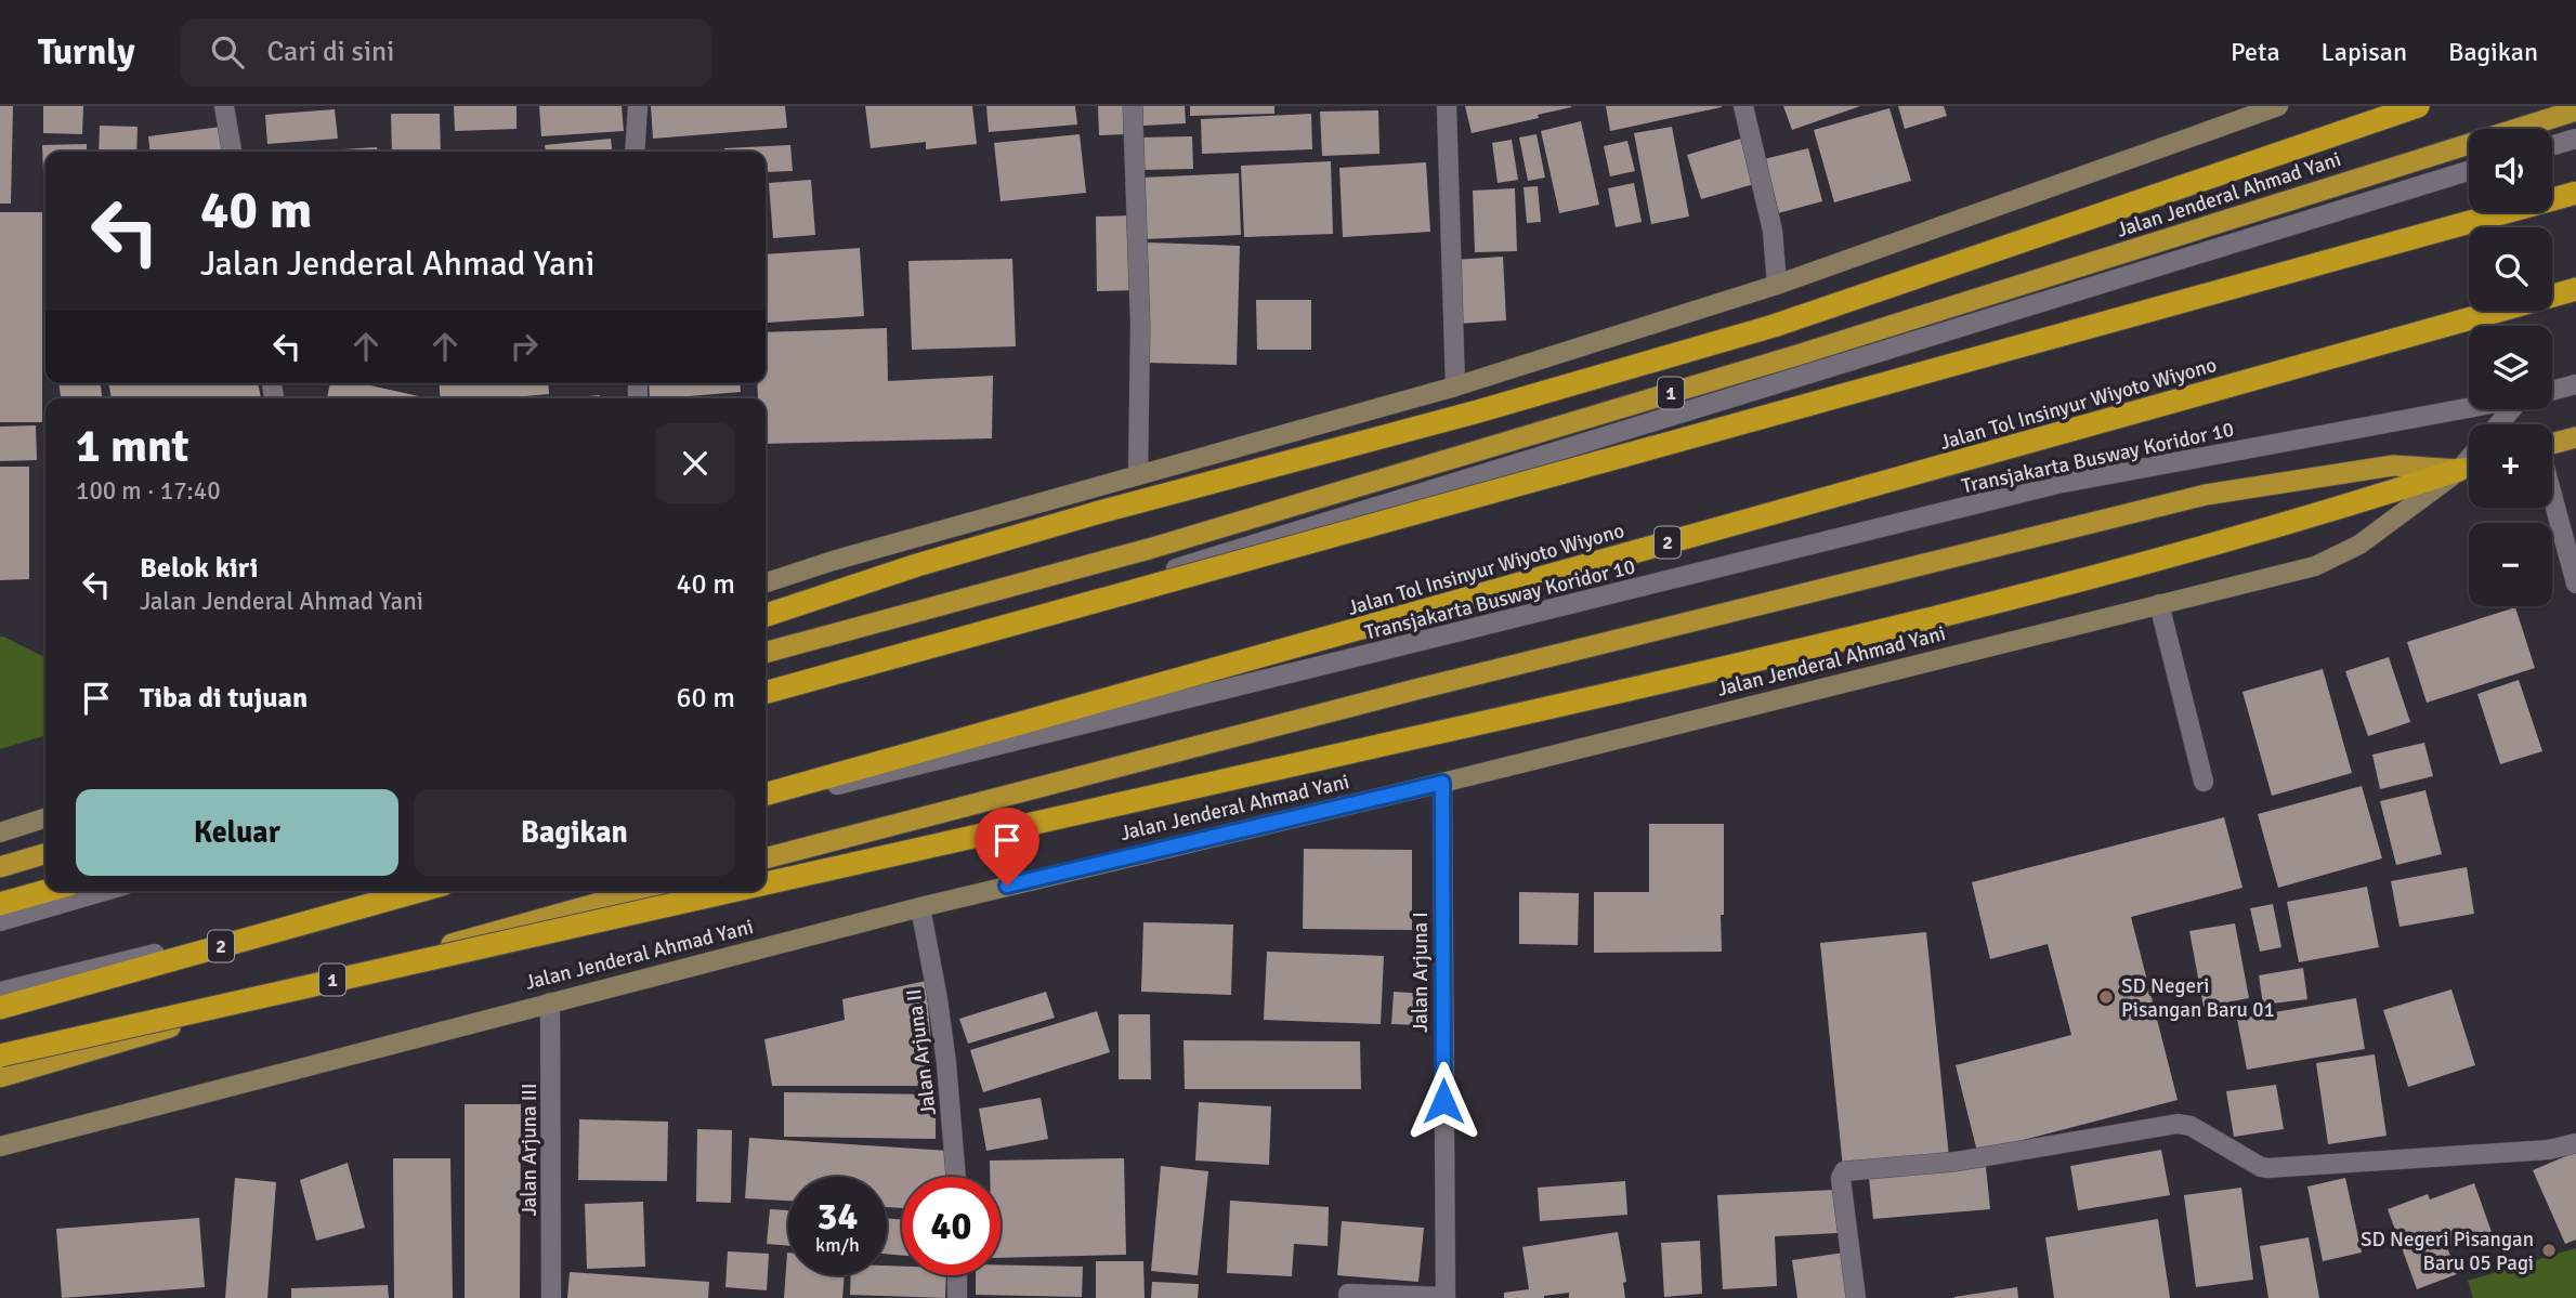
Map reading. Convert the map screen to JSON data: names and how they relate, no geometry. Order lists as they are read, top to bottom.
{
  "streets": {
    "highway": [
      "Jalan Jenderal Ahmad Yani",
      "1",
      "Jalan Tol Insinyur Wiyoto Wiyono",
      "2"
    ],
    "street": [
      "Transjakarta Busway Koridor 10",
      "Jalan Arjuna I",
      "Jalan Arjuna II",
      "Jalan Arjuna III"
    ]
  },
  "crossings": [
    ["Jalan Jenderal Ahmad Yani", "Jalan Arjuna I"],
    ["Jalan Jenderal Ahmad Yani", "Jalan Arjuna II"],
    ["Jalan Jenderal Ahmad Yani", "Jalan Arjuna III"]
  ],
  "places": ["SD Negeri Pisangan Baru 01", "SD Negeri Pisangan Baru 05 Pagi"],
  "page": {
    "header": "Turnly",
    "search": "Cari di sini",
    "nav": ["Peta", "Lapisan", "Bagikan"],
    "map_buttons": ["+", "−"],
    "turn": ["40 m", "Jalan Jenderal Ahmad Yani"],
    "heading": ["1 mnt", "100 m · 17:40"],
    "list": [
      {
        "name": "Belok kiri",
        "note": "Jalan Jenderal Ahmad Yani",
        "value": "40 m"
      },
      {
        "name": "Tiba di tujuan",
        "value": "60 m"
      }
    ],
    "buttons": ["Keluar", "Bagikan"],
    "speed": "34 km/h",
    "limit": "40"
  }
}
